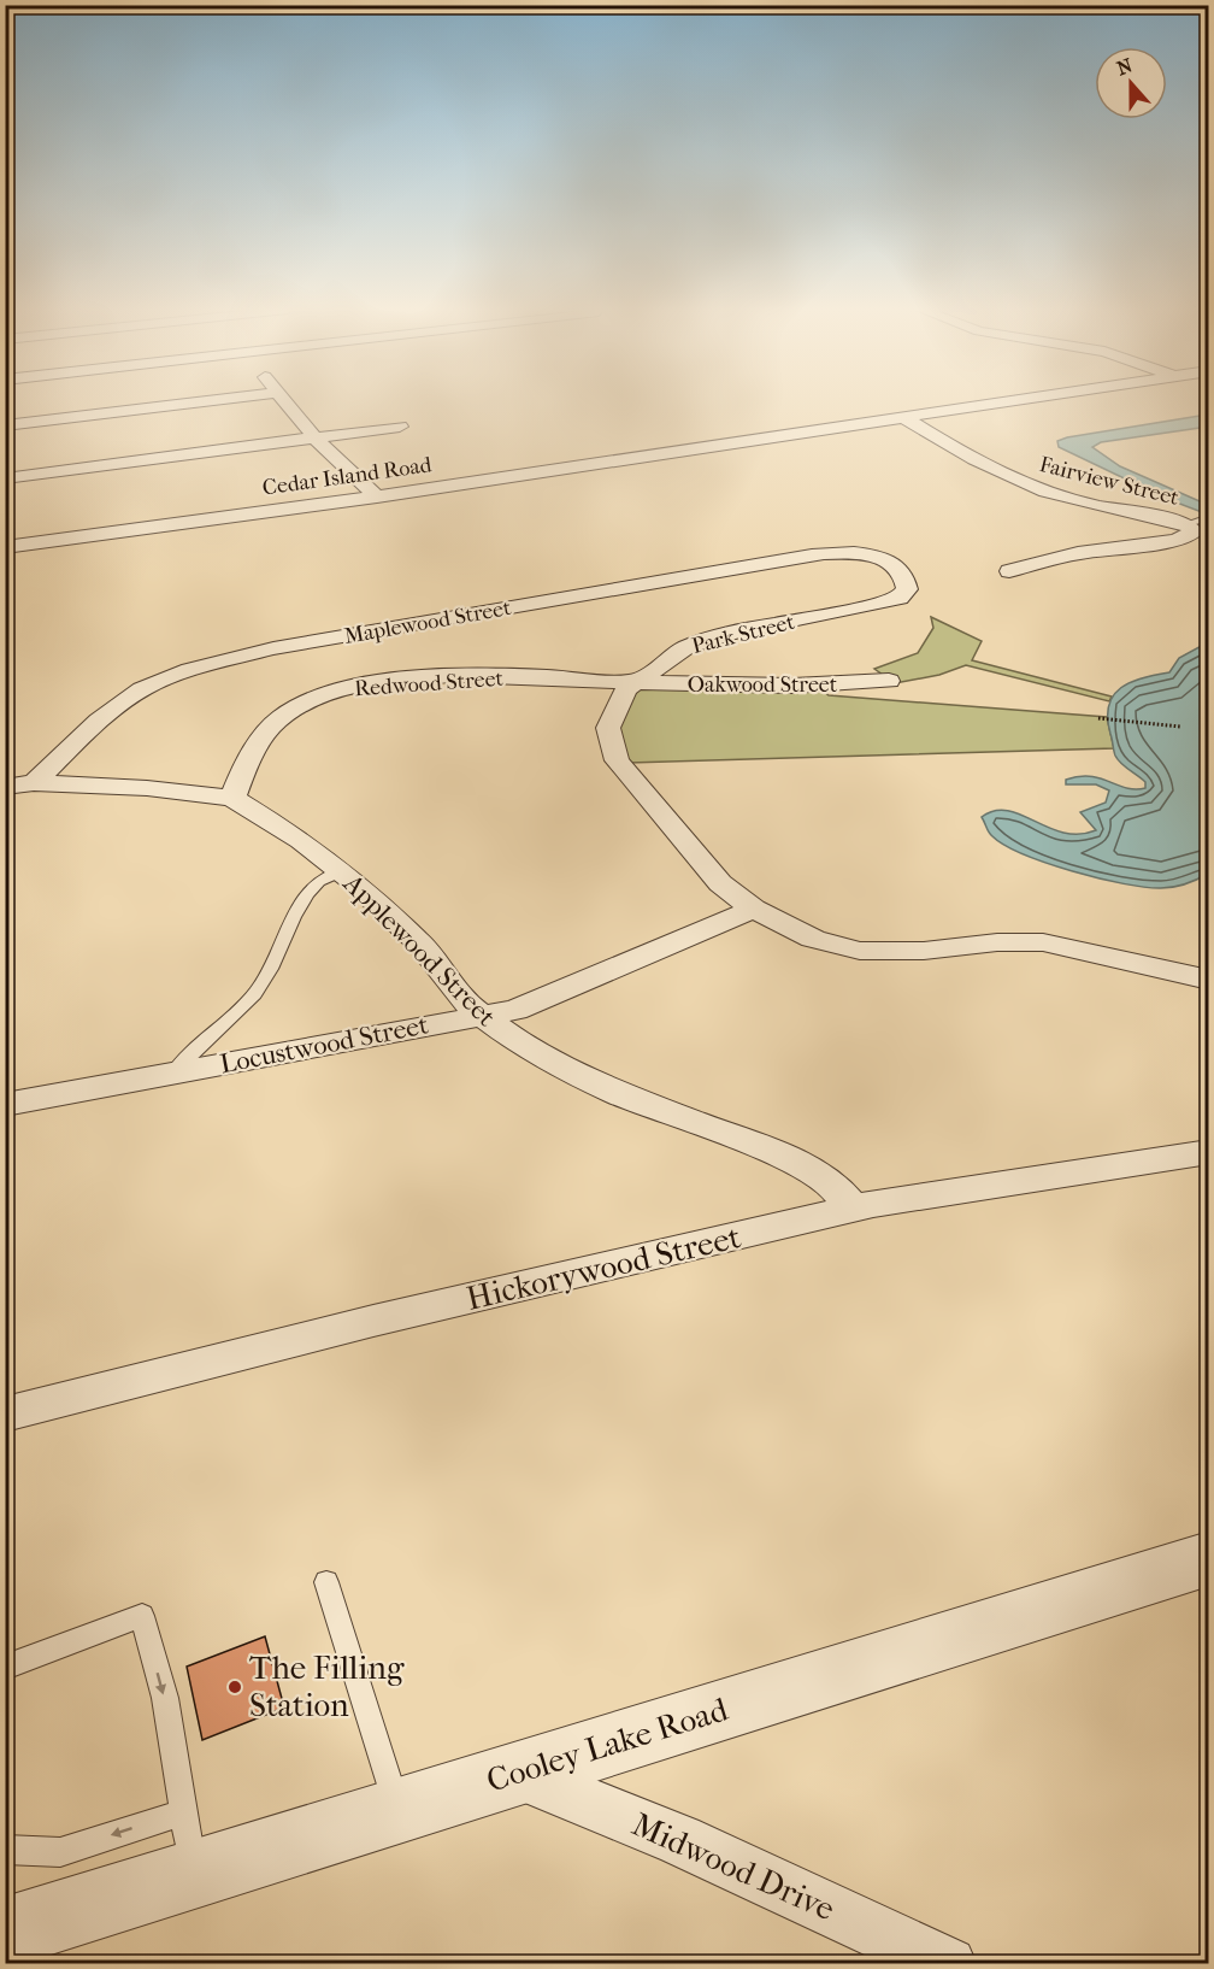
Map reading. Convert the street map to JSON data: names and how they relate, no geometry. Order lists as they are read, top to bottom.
{
  "streets": {
    "street": [
      "Cedar Island Road",
      "Fairview Street",
      "Maplewood Street",
      "Park Street",
      "Redwood Street",
      "Oakwood Street",
      "Applewood Street",
      "Locustwood Street",
      "Hickorywood Street",
      "Cooley Lake Road",
      "Midwood Drive"
    ]
  },
  "crossings": [
    ["Cedar Island Road", "Fairview Street"],
    ["Maplewood Street", "Park Street"],
    ["Maplewood Street", "Applewood Street"],
    ["Park Street", "Redwood Street"],
    ["Park Street", "Oakwood Street"],
    ["Park Street", "Locustwood Street"],
    ["Redwood Street", "Oakwood Street"],
    ["Redwood Street", "Applewood Street"],
    ["Applewood Street", "Locustwood Street"],
    ["Applewood Street", "Hickorywood Street"],
    ["Cooley Lake Road", "Midwood Drive"]
  ],
  "places": ["The Filling Station"],
  "north": "top"
}
